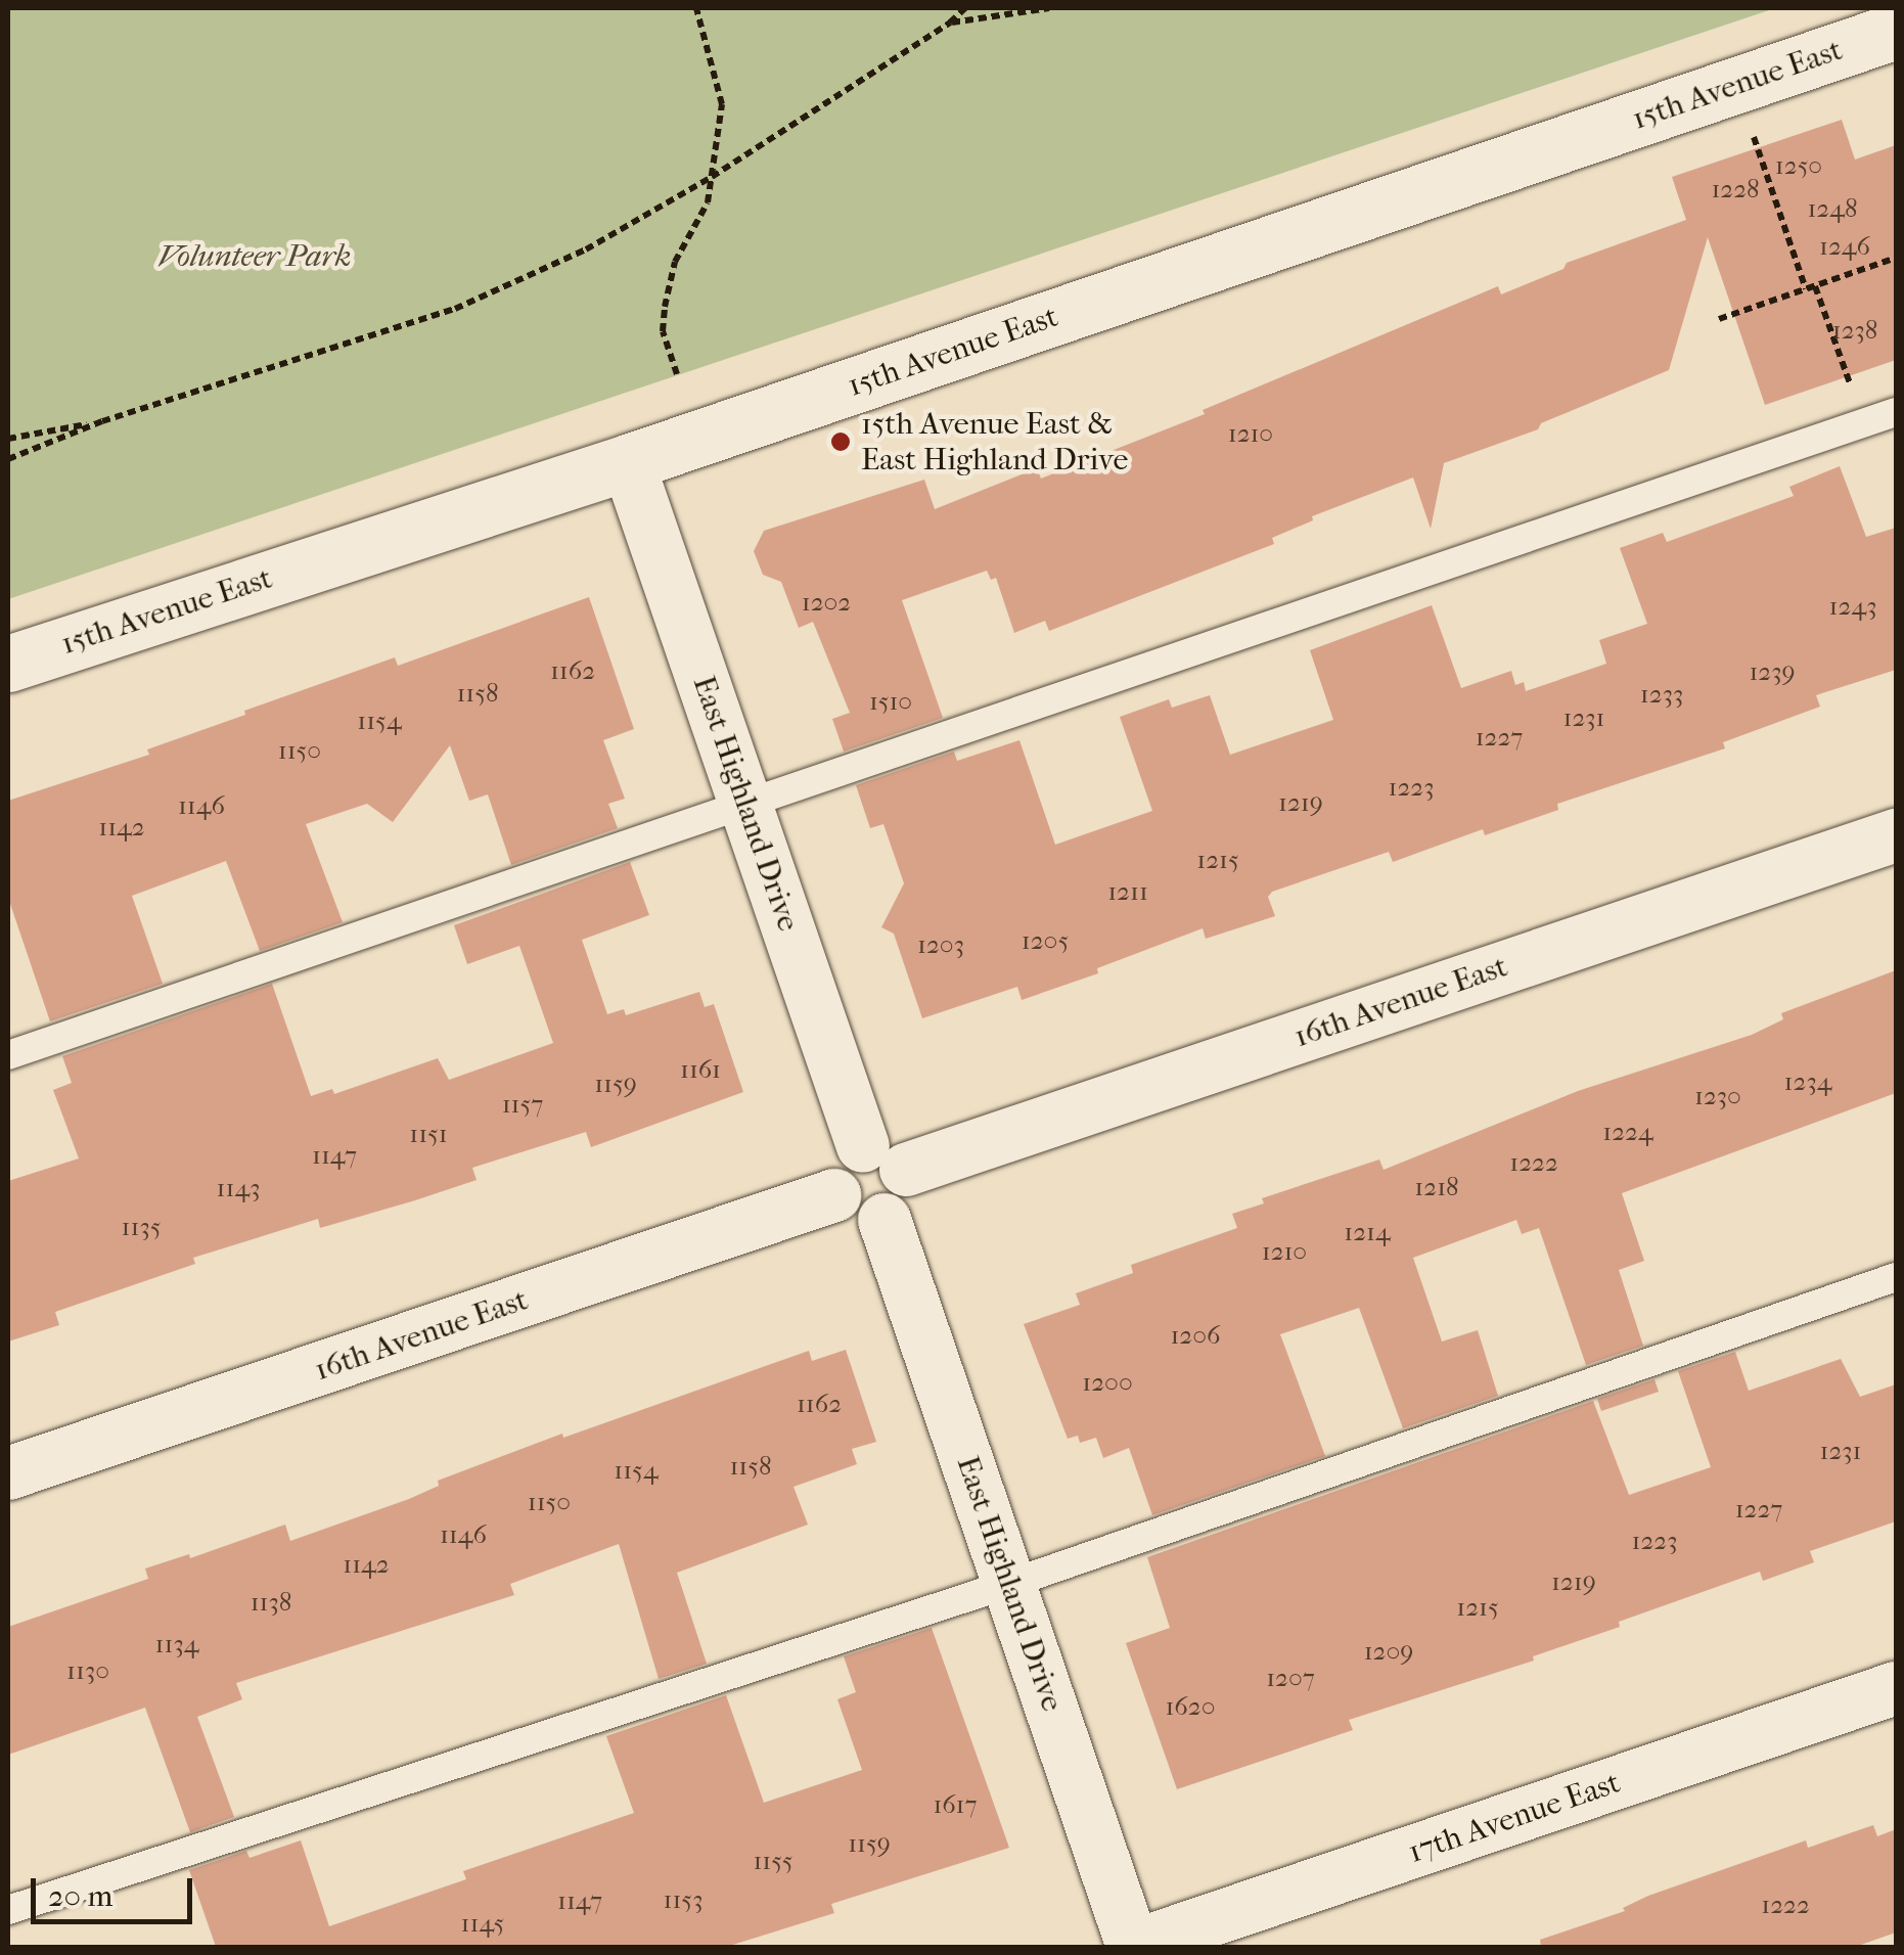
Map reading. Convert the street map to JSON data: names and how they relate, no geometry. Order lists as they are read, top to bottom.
{
  "streets": {
    "street": [
      "15th Avenue East",
      "East Highland Drive",
      "16th Avenue East",
      "17th Avenue East"
    ]
  },
  "crossings": [
    ["15th Avenue East", "East Highland Drive"],
    ["East Highland Drive", "16th Avenue East"],
    ["East Highland Drive", "17th Avenue East"]
  ],
  "parks": ["Volunteer Park"],
  "places": ["15th Avenue East & East Highland Drive"],
  "house_numbers": [
    "1250",
    "1228",
    "1248",
    "1246",
    "1238",
    "1210",
    "1202",
    "1243",
    "1162",
    "1239",
    "1158",
    "1233",
    "1510",
    "1231",
    "1154",
    "1227",
    "1150",
    "1223",
    "1219",
    "1146",
    "1142",
    "1215",
    "1211",
    "1205",
    "1203",
    "1161",
    "1234",
    "1159",
    "1230",
    "1157",
    "1224",
    "1151",
    "1147",
    "1222",
    "1218",
    "1143",
    "1135",
    "1214",
    "1210",
    "1206",
    "1200",
    "1162",
    "1231",
    "1158",
    "1154",
    "1150",
    "1227",
    "1146",
    "1223",
    "1142",
    "1219",
    "1138",
    "1215",
    "1134",
    "1209",
    "1130",
    "1207",
    "1620",
    "1617",
    "1159",
    "1155",
    "1153",
    "1147",
    "1222",
    "1145"
  ],
  "scale_bar": "20 m"
}
